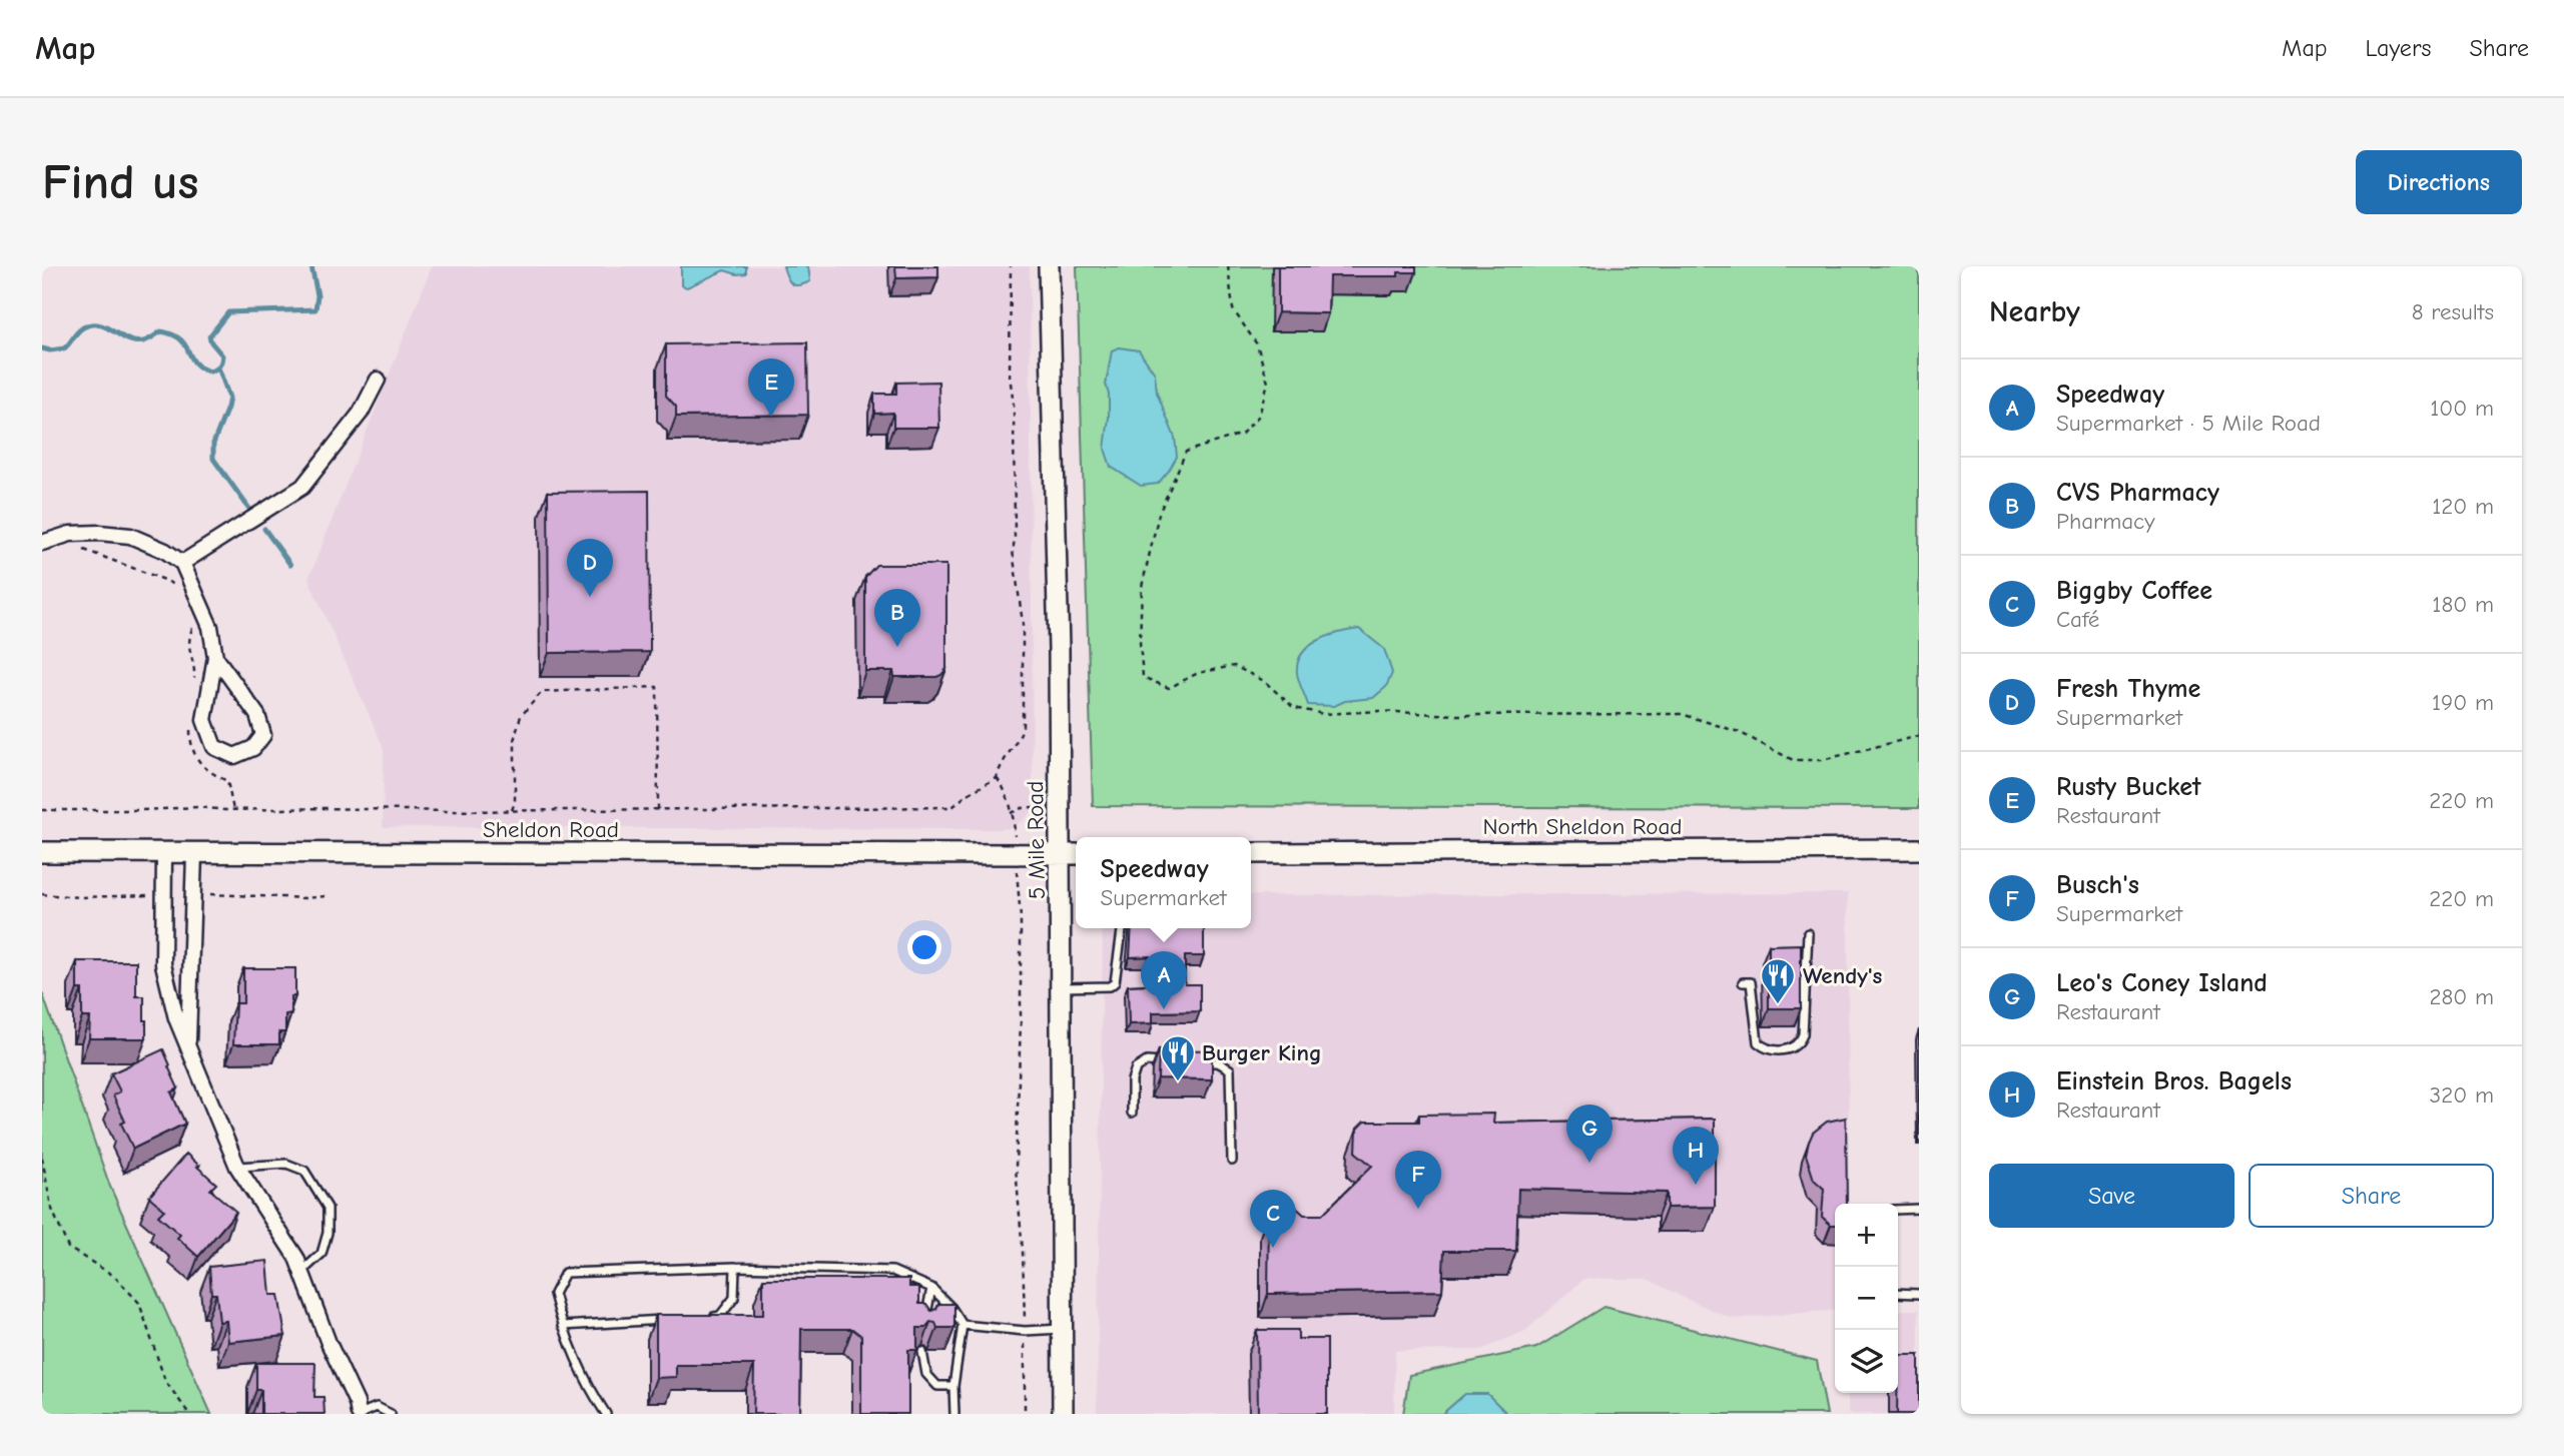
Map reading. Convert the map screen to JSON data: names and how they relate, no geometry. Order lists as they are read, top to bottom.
{
  "streets": {
    "main road": ["North Sheldon Road", "Sheldon Road", "5 Mile Road"]
  },
  "crossings": [
    ["Sheldon Road", "5 Mile Road"]
  ],
  "places": {
    "restaurant": ["Wendy's", "Burger King"]
  },
  "page": {
    "header": "Map",
    "nav": ["Map", "Layers", "Share"],
    "buttons": [
      "Directions",
      ["Save", "Share"]
    ],
    "title": "Find us",
    "heading": ["Nearby", "8 results"],
    "list": [
      {
        "mark": "A",
        "name": "Speedway",
        "note": "Supermarket · 5 Mile Road",
        "value": "100 m"
      },
      {
        "mark": "B",
        "name": "CVS Pharmacy",
        "note": "Pharmacy",
        "value": "120 m"
      },
      {
        "mark": "C",
        "name": "Biggby Coffee",
        "note": "Café",
        "value": "180 m"
      },
      {
        "mark": "D",
        "name": "Fresh Thyme",
        "note": "Supermarket",
        "value": "190 m"
      },
      {
        "mark": "E",
        "name": "Rusty Bucket",
        "note": "Restaurant",
        "value": "220 m"
      },
      {
        "mark": "F",
        "name": "Busch's",
        "note": "Supermarket",
        "value": "220 m"
      },
      {
        "mark": "G",
        "name": "Leo's Coney Island",
        "note": "Restaurant",
        "value": "280 m"
      },
      {
        "mark": "H",
        "name": "Einstein Bros. Bagels",
        "note": "Restaurant",
        "value": "320 m"
      }
    ],
    "pins": [
      "E",
      "D",
      "B",
      "A",
      "G",
      "H",
      "F",
      "C"
    ],
    "popup": ["Speedway", "Supermarket"],
    "map_buttons": ["+", "−"]
  }
}
